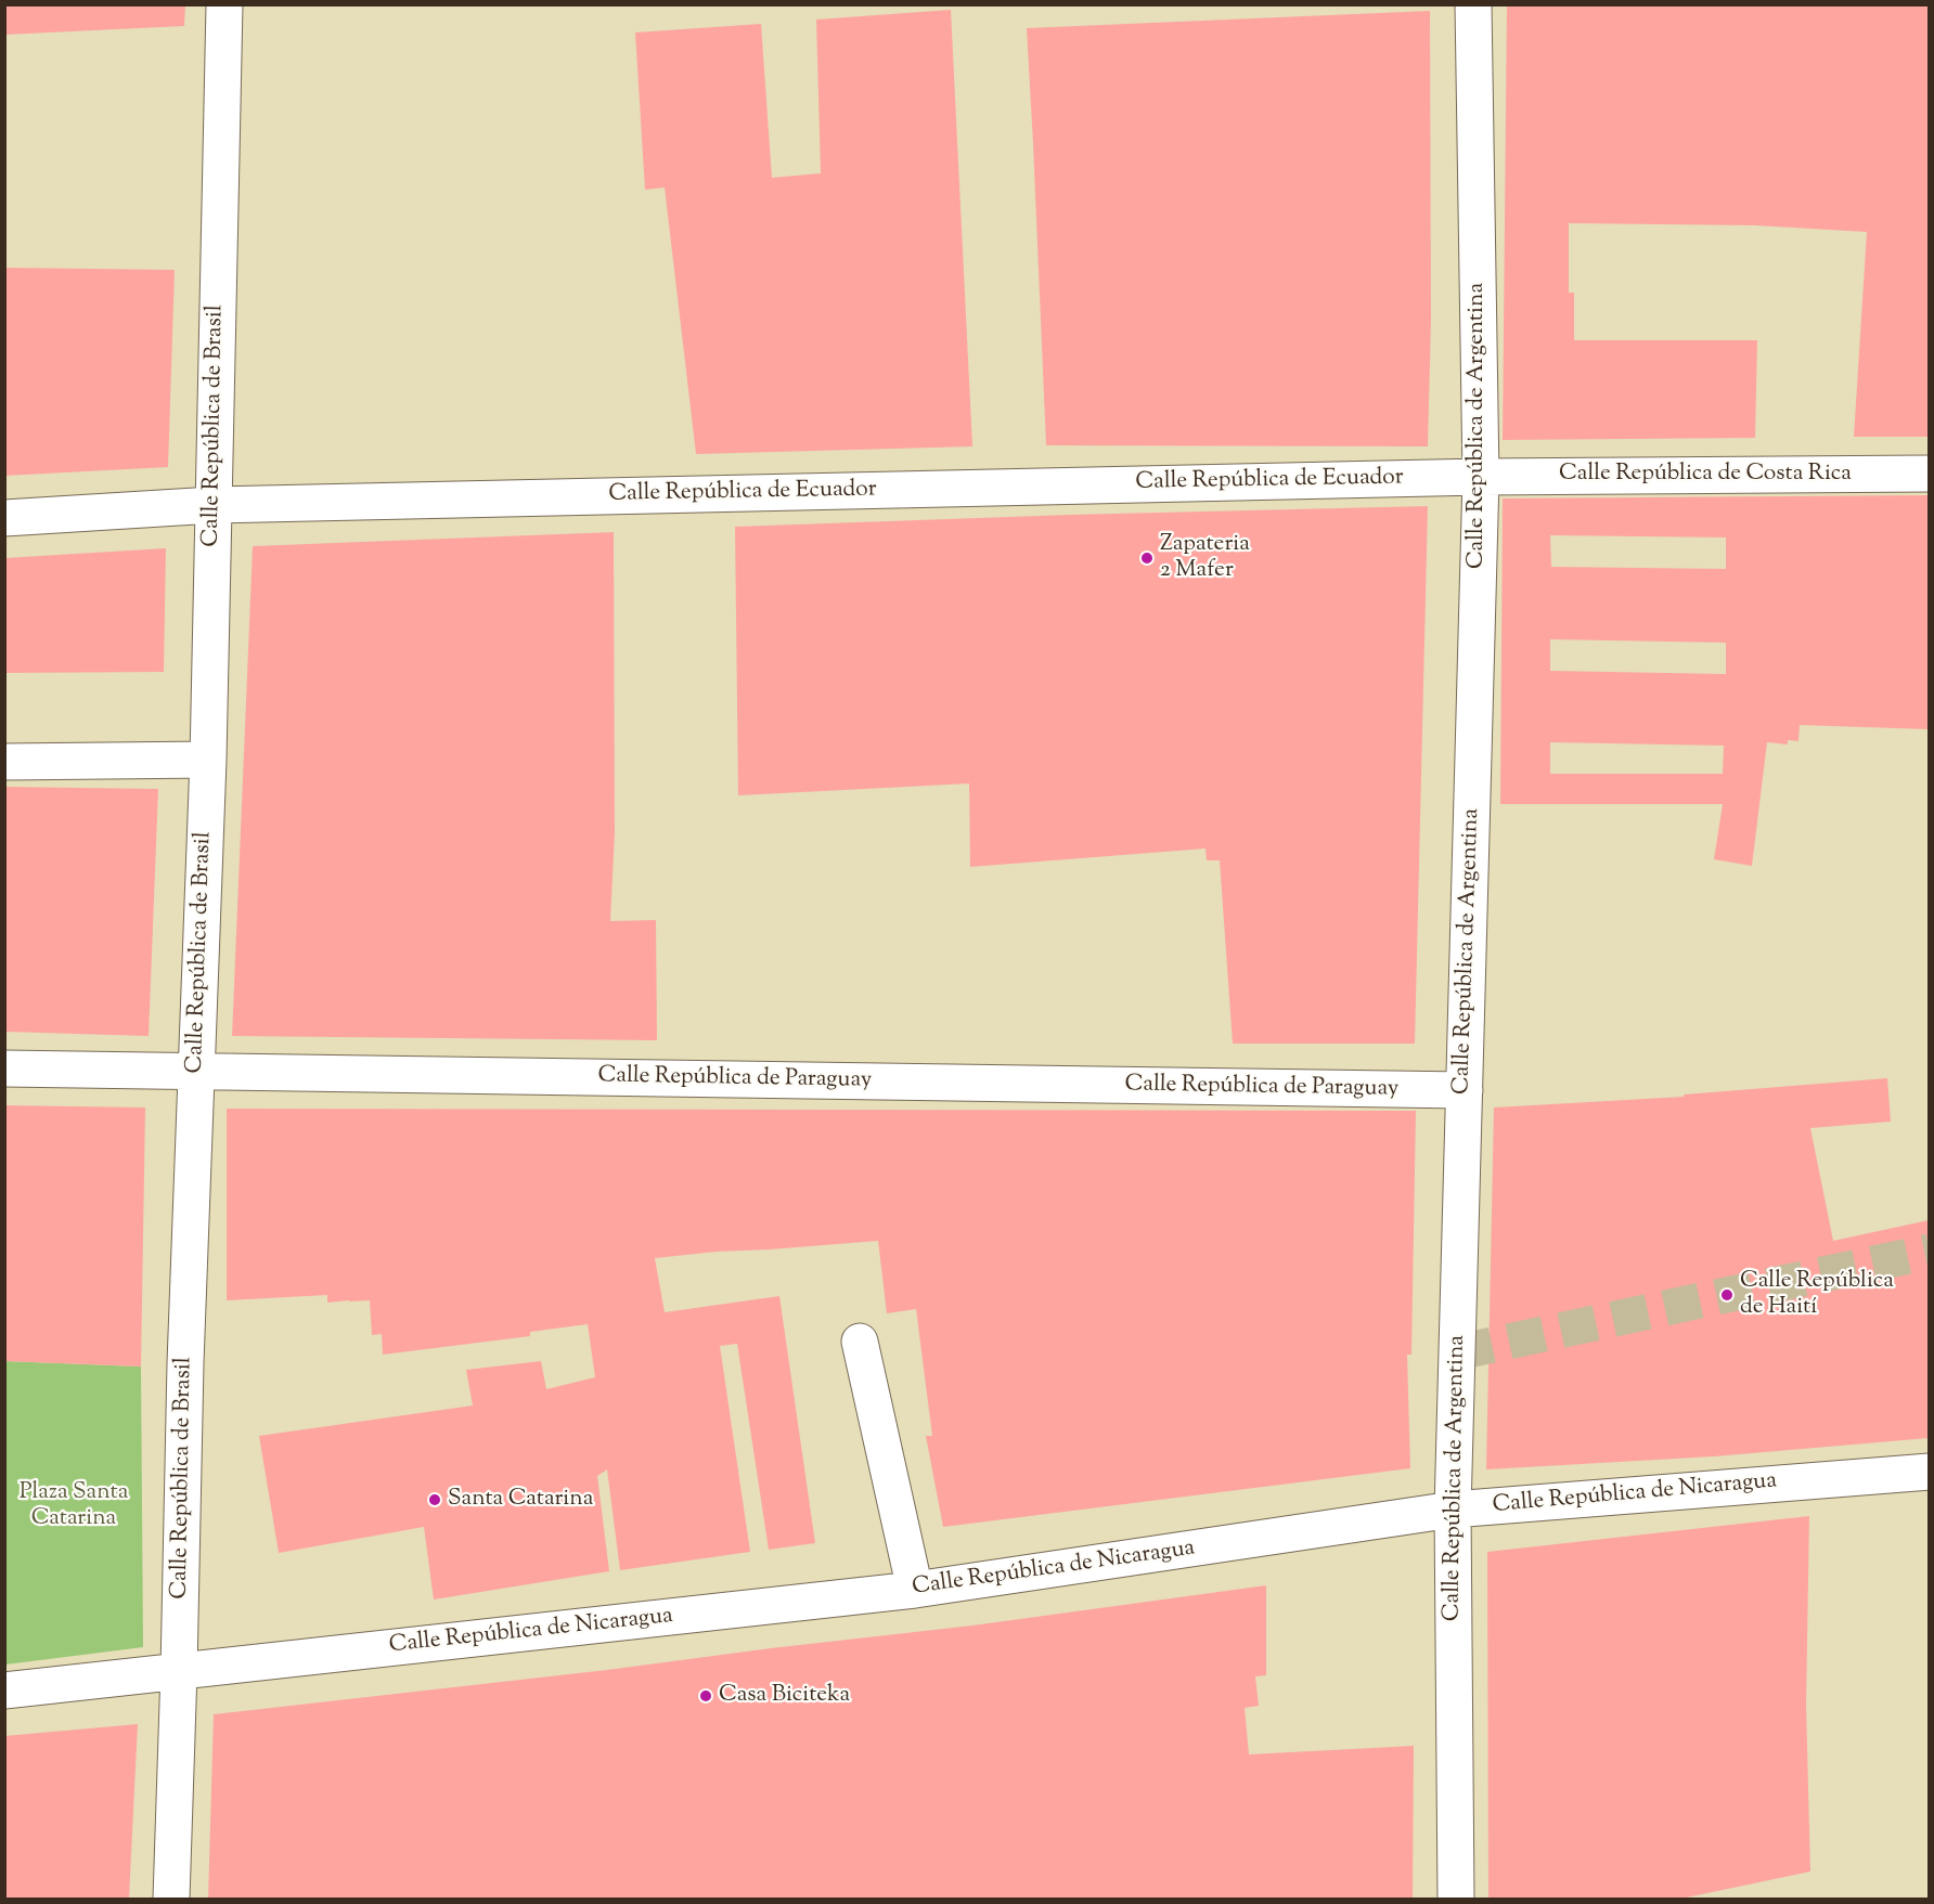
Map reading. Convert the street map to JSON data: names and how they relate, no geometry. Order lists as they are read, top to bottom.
{
  "streets": {
    "street": [
      "Calle República de Brasil",
      "Calle República de Argentina",
      "Calle República de Costa Rica",
      "Calle República de Ecuador",
      "Calle República de Paraguay",
      "Calle República de Nicaragua"
    ]
  },
  "crossings": [
    ["Calle República de Brasil", "Calle República de Ecuador"],
    ["Calle República de Brasil", "Calle República de Paraguay"],
    ["Calle República de Brasil", "Calle República de Nicaragua"],
    ["Calle República de Argentina", "Calle República de Costa Rica"],
    ["Calle República de Argentina", "Calle República de Ecuador"],
    ["Calle República de Argentina", "Calle República de Paraguay"],
    ["Calle República de Argentina", "Calle República de Nicaragua"],
    ["Calle República de Costa Rica", "Calle República de Ecuador"]
  ],
  "parks": ["Plaza Santa Catarina"],
  "places": [
    "Zapateria 2 Mafer",
    "Calle República de Haití",
    "Santa Catarina",
    "Casa Biciteka"
  ]
}
